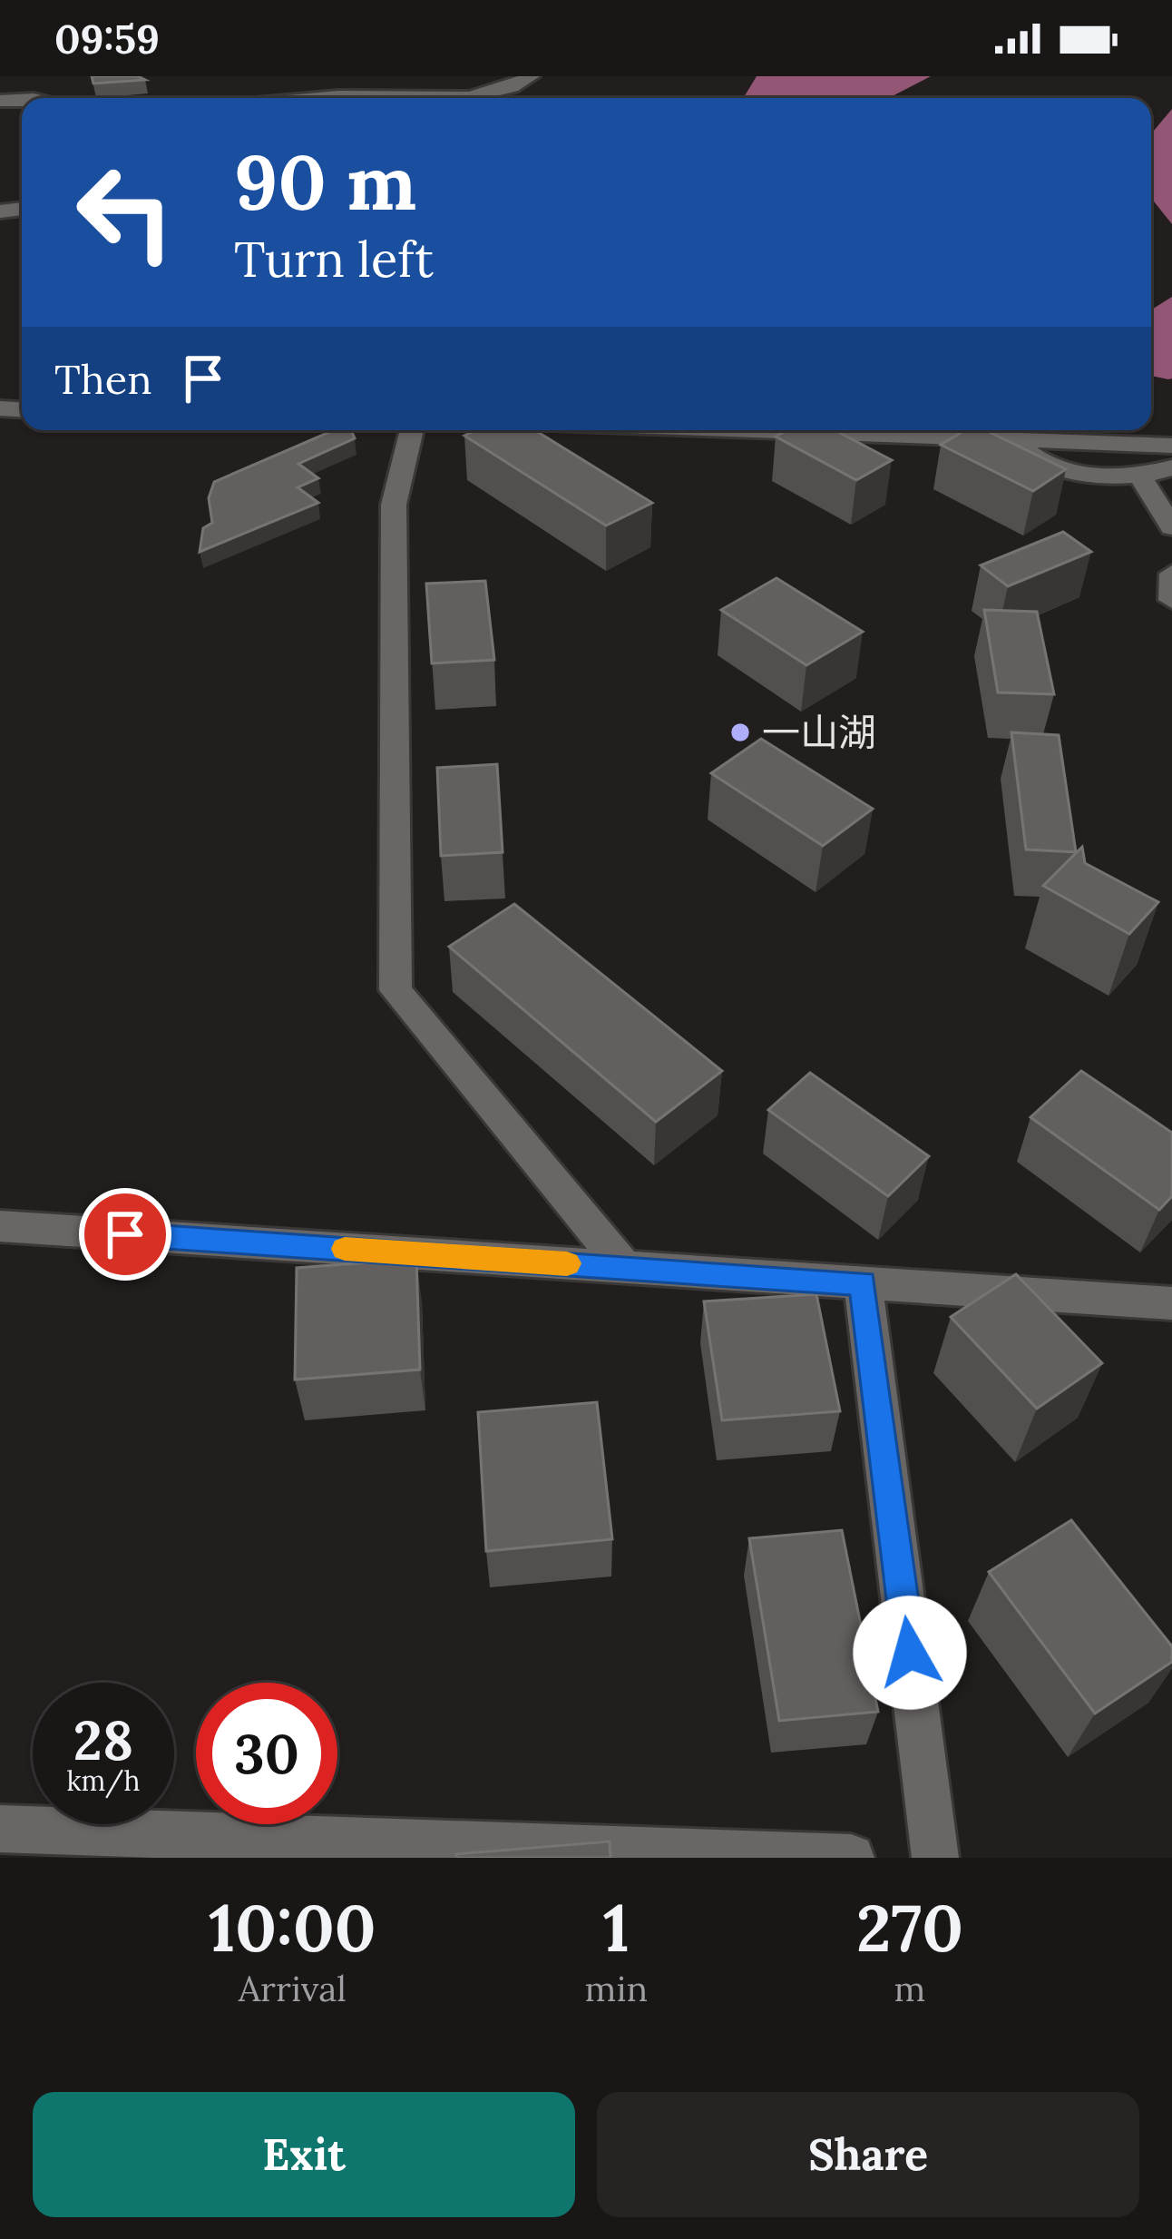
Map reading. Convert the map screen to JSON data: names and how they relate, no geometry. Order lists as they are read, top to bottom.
{
  "places": ["一山湖"],
  "page": {
    "status": "09:59",
    "turn": ["90 m", "Turn left"],
    "then": "Then",
    "speed": "28 km/h",
    "limit": "30",
    "eta": [
      "10:00",
      "Arrival",
      "1",
      "min",
      "270",
      "m"
    ],
    "buttons": ["Exit", "Share"]
  }
}
